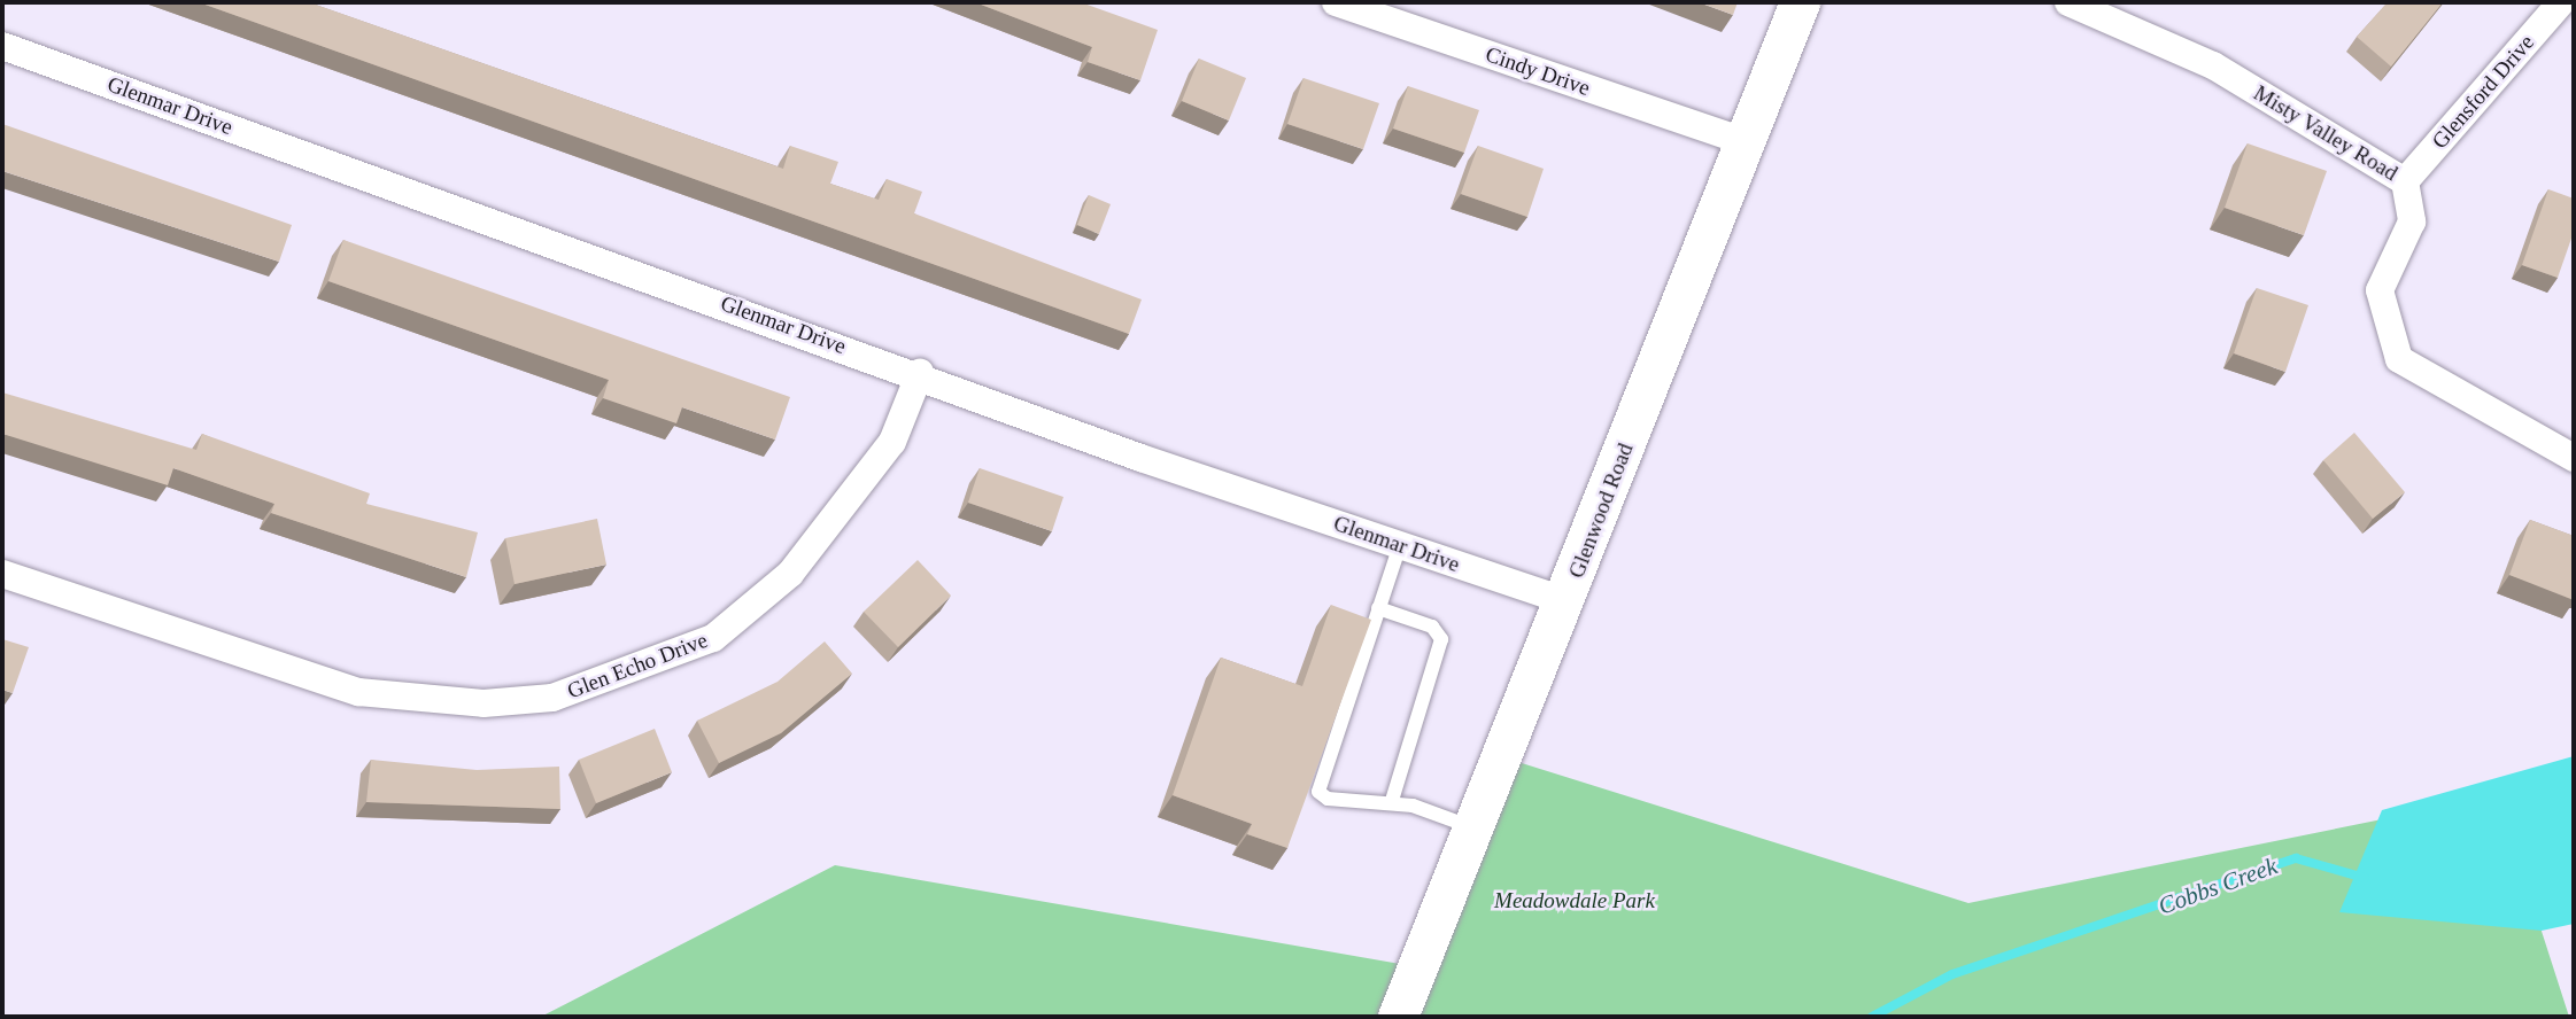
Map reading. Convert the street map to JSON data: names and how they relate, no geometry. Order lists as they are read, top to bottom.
{
  "streets": {
    "main road": ["Glenwood Road"],
    "street": [
      "Cindy Drive",
      "Glensford Drive",
      "Glenmar Drive",
      "Misty Valley Road",
      "Glen Echo Drive"
    ]
  },
  "crossings": [
    ["Cindy Drive", "Glenwood Road"],
    ["Glensford Drive", "Misty Valley Road"],
    ["Glenmar Drive", "Glenwood Road"],
    ["Glenmar Drive", "Glen Echo Drive"]
  ],
  "water": ["Cobbs Creek"],
  "parks": ["Meadowdale Park"]
}
